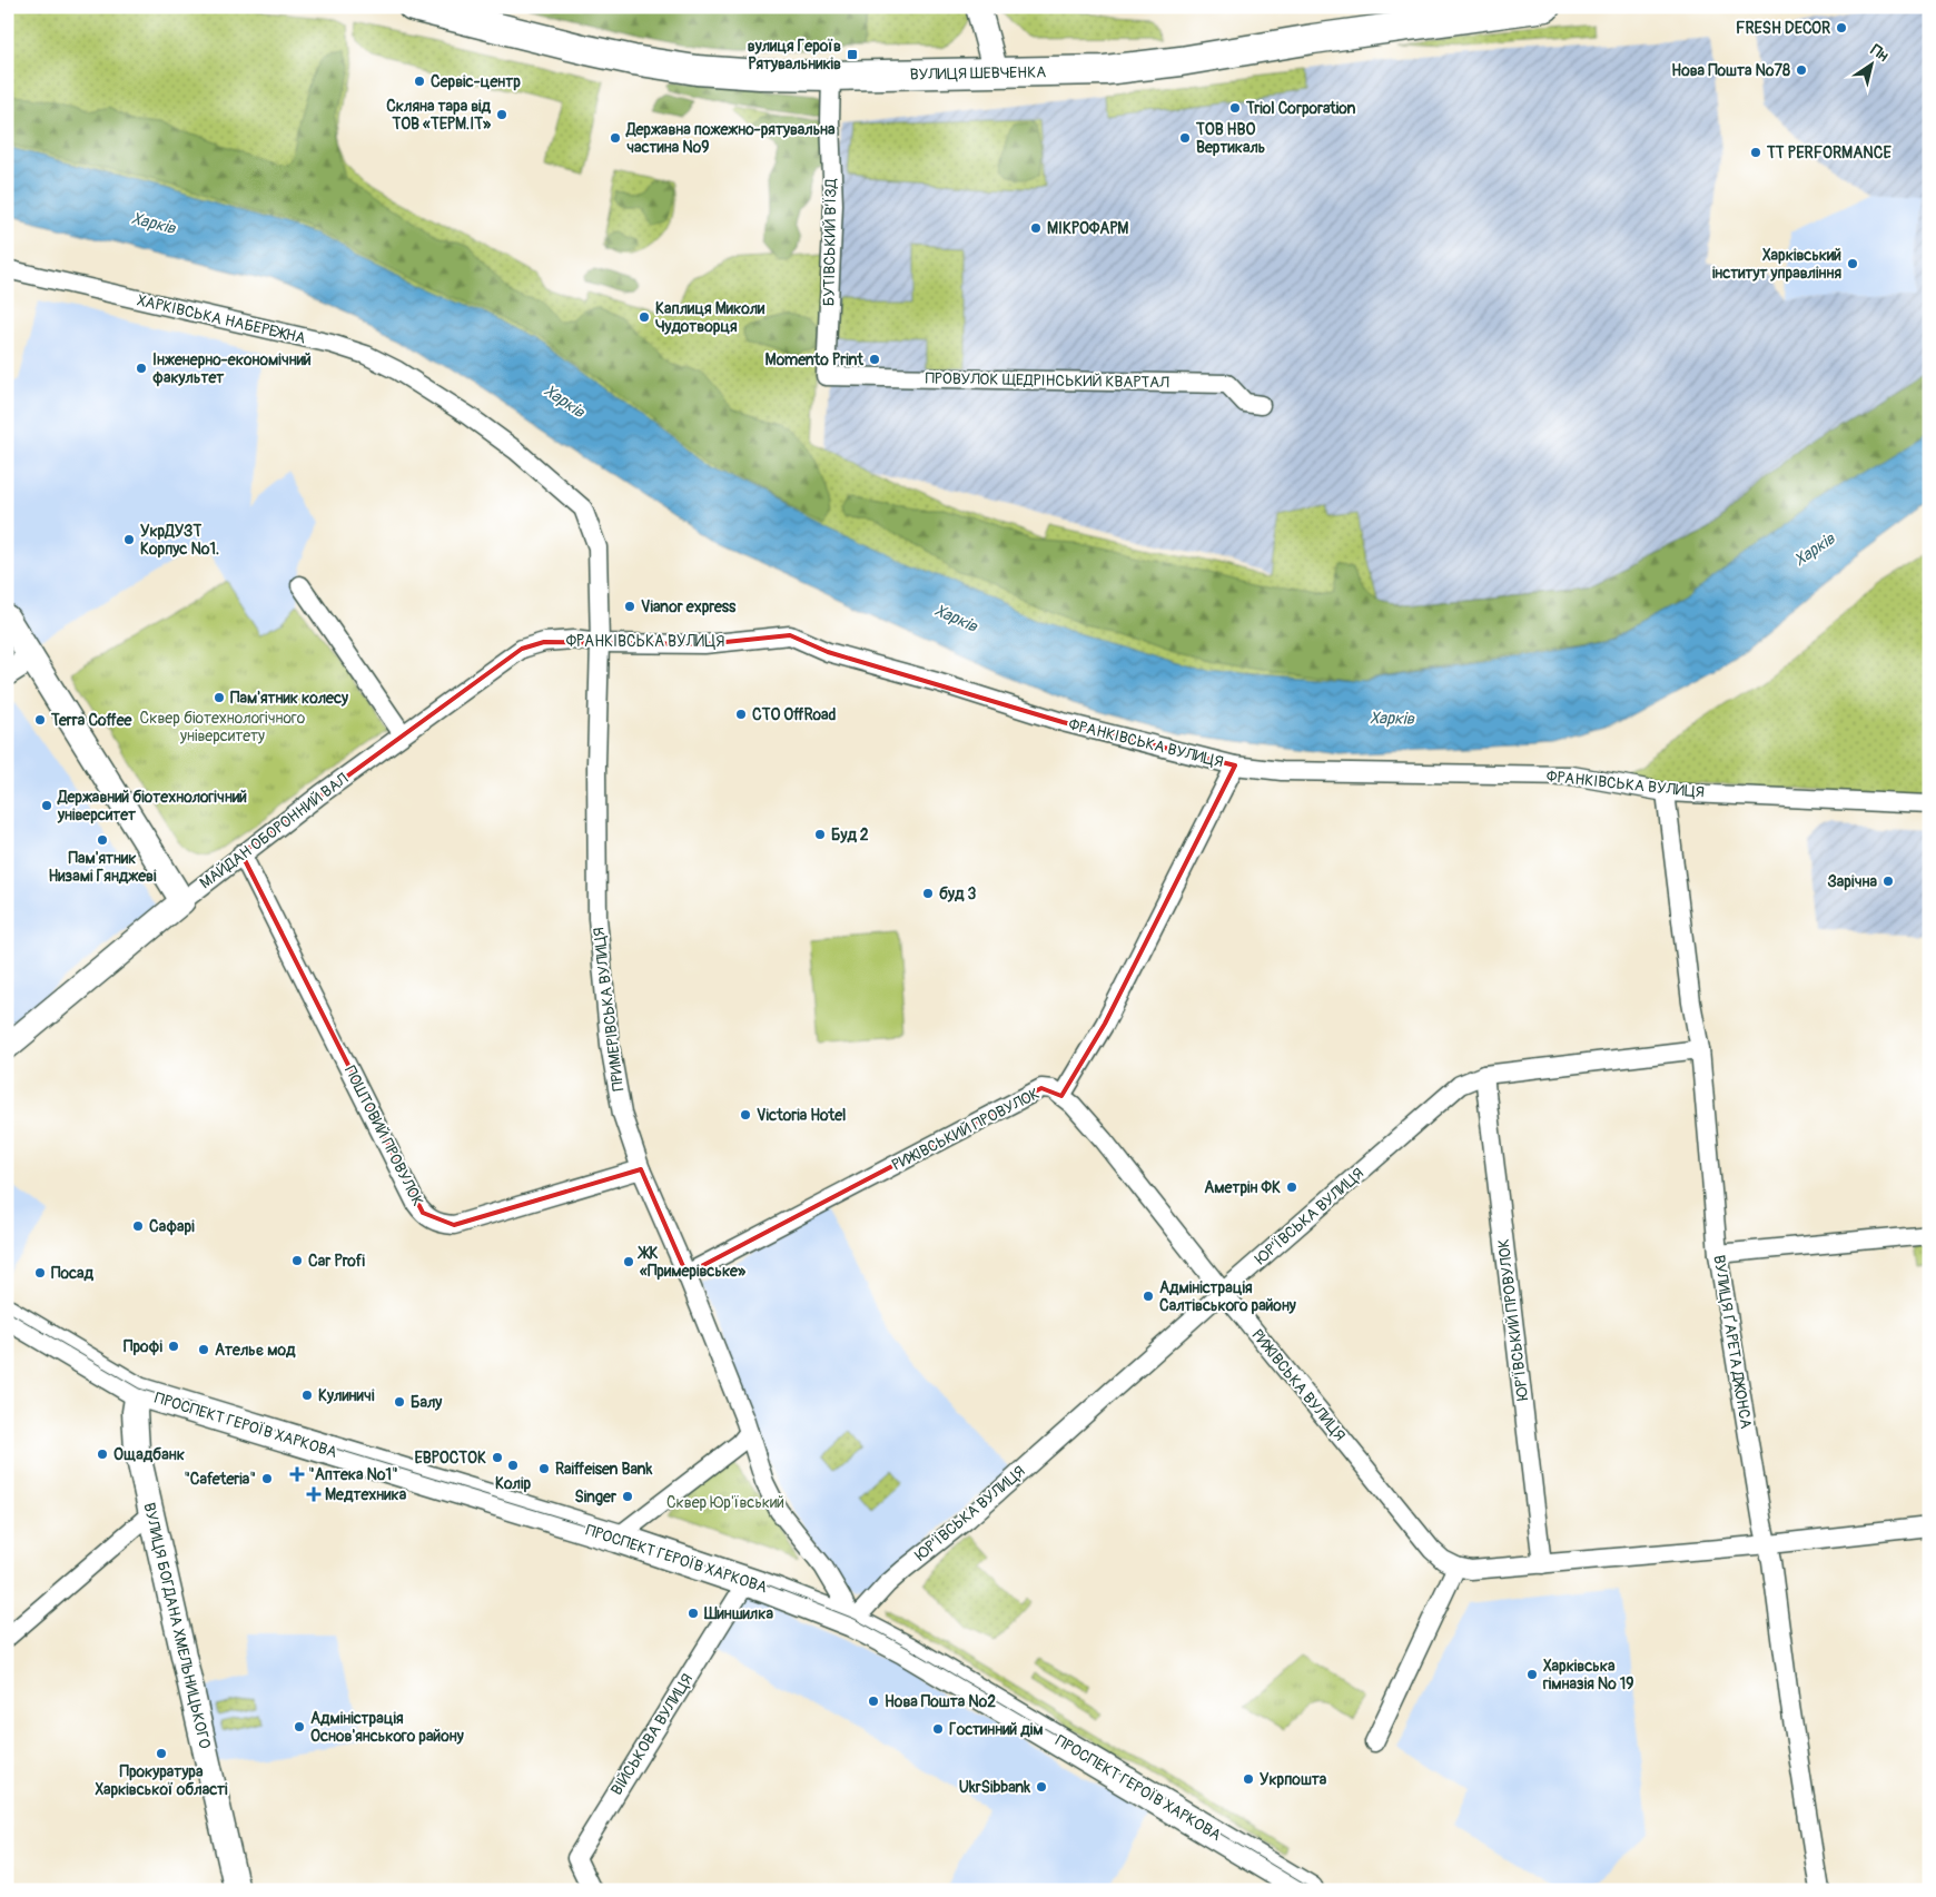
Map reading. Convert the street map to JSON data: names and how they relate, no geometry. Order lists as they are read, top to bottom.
{
  "streets": {
    "main road": ["ВУЛИЦЯ ШЕВЧЕНКА", "ПРОСПЕКТ ГЕРОЇВ ХАРКОВА"],
    "street": [
      "БУТІВСЬКИЙ В’ЇЗД",
      "ХАРКІВСЬКА НАБЕРЕЖНА",
      "ПРОВУЛОК ЩЕДРІНСЬКИЙ КВАРТАЛ",
      "ФРАНКІВСЬКА ВУЛИЦЯ",
      "МАЙДАН ОБОРОННИЙ ВАЛ",
      "ПРИМЕРІВСЬКА ВУЛИЦЯ",
      "РИЖІВСЬКИЙ ПРОВУЛОК",
      "ПОШТОВИЙ ПРОВУЛОК",
      "ЮР’ЇВСЬКА ВУЛИЦЯ",
      "ЮР’ЇВСЬКИЙ ПРОВУЛОК",
      "ВУЛИЦЯ ҐАРЕТА ДЖОНСА",
      "РИЖІВСЬКА ВУЛИЦЯ",
      "ВУЛИЦЯ БОГДАНА ХМЕЛЬНИЦЬКОГО",
      "ВІЙСЬКОВА ВУЛИЦЯ"
    ]
  },
  "crossings": [
    ["ВУЛИЦЯ ШЕВЧЕНКА", "БУТІВСЬКИЙ В’ЇЗД"],
    ["БУТІВСЬКИЙ В’ЇЗД", "ПРОВУЛОК ЩЕДРІНСЬКИЙ КВАРТАЛ"],
    ["ХАРКІВСЬКА НАБЕРЕЖНА", "ФРАНКІВСЬКА ВУЛИЦЯ"],
    ["ХАРКІВСЬКА НАБЕРЕЖНА", "ПРИМЕРІВСЬКА ВУЛИЦЯ"],
    ["ФРАНКІВСЬКА ВУЛИЦЯ", "МАЙДАН ОБОРОННИЙ ВАЛ"],
    ["ФРАНКІВСЬКА ВУЛИЦЯ", "ПРИМЕРІВСЬКА ВУЛИЦЯ"],
    ["ФРАНКІВСЬКА ВУЛИЦЯ", "РИЖІВСЬКИЙ ПРОВУЛОК"],
    ["ФРАНКІВСЬКА ВУЛИЦЯ", "ВУЛИЦЯ ҐАРЕТА ДЖОНСА"],
    ["МАЙДАН ОБОРОННИЙ ВАЛ", "ПОШТОВИЙ ПРОВУЛОК"],
    ["ПРИМЕРІВСЬКА ВУЛИЦЯ", "РИЖІВСЬКИЙ ПРОВУЛОК"],
    ["ПРИМЕРІВСЬКА ВУЛИЦЯ", "ПОШТОВИЙ ПРОВУЛОК"],
    ["ПРИМЕРІВСЬКА ВУЛИЦЯ", "ЮР’ЇВСЬКА ВУЛИЦЯ"],
    ["ПРИМЕРІВСЬКА ВУЛИЦЯ", "ПРОСПЕКТ ГЕРОЇВ ХАРКОВА"],
    ["РИЖІВСЬКИЙ ПРОВУЛОК", "РИЖІВСЬКА ВУЛИЦЯ"],
    ["ЮР’ЇВСЬКА ВУЛИЦЯ", "ЮР’ЇВСЬКИЙ ПРОВУЛОК"],
    ["ЮР’ЇВСЬКА ВУЛИЦЯ", "ВУЛИЦЯ ҐАРЕТА ДЖОНСА"],
    ["ЮР’ЇВСЬКА ВУЛИЦЯ", "РИЖІВСЬКА ВУЛИЦЯ"],
    ["ЮР’ЇВСЬКА ВУЛИЦЯ", "ПРОСПЕКТ ГЕРОЇВ ХАРКОВА"],
    ["ЮР’ЇВСЬКИЙ ПРОВУЛОК", "РИЖІВСЬКА ВУЛИЦЯ"],
    ["ВУЛИЦЯ ҐАРЕТА ДЖОНСА", "РИЖІВСЬКА ВУЛИЦЯ"],
    ["ПРОСПЕКТ ГЕРОЇВ ХАРКОВА", "ВУЛИЦЯ БОГДАНА ХМЕЛЬНИЦЬКОГО"],
    ["ПРОСПЕКТ ГЕРОЇВ ХАРКОВА", "ВІЙСЬКОВА ВУЛИЦЯ"]
  ],
  "water": ["Харків"],
  "parks": ["Сквер біотехнологічного університету", "Сквер Юр'ївський"],
  "places": {
    "other": [
      "FRESH DECOR",
      "Нова Пошта №78",
      "Сервіс-центр",
      "Triol Corporation",
      "Скляна тара від ТОВ «ТЕРМ.ІТ»",
      "Державна пожежно-рятувальна частина №9",
      "ТОВ НВО Вертикаль",
      "TT PERFORMANCE",
      "МІКРОФАРМ",
      "Харківський інститут управління",
      "Каплиця Миколи Чудотворця",
      "Momento Print",
      "Інженерно-економічний факультет",
      "УкрДУЗТ Корпус №1.",
      "Vianor express",
      "Пам'ятник колесу",
      "СТО OffRoad",
      "Terra Coffee",
      "Державний біотехнологічний університет",
      "Буд 2",
      "Пам'ятник Низамі Гянджеві",
      "Зарічна",
      "буд 3",
      "Victoria Hotel",
      "Аметрін ФК",
      "Сафарі",
      "Car Profi",
      "ЖК «Примерівське»",
      "Посад",
      "Адміністрація Салтівського району",
      "Профі",
      "Ательє мод",
      "Кулиничі",
      "Балу",
      "Ощадбанк",
      "ЕВРОСТОК",
      "Колір",
      "Raiffeisen Bank",
      "\"Cafeteria\"",
      "Singer",
      "Шиншилка",
      "Харківська гімназія № 19",
      "Нова Пошта №2",
      "Адміністрація Основ'янського району",
      "Гостинний дім",
      "Прокуратура Харківської області",
      "Укрпошта",
      "UkrSibbank"
    ],
    "transit": ["вулиця Героїв Рятувальників"],
    "health": ["\"Аптека №1\"", "Медтехника"]
  },
  "north": "top right"
}
